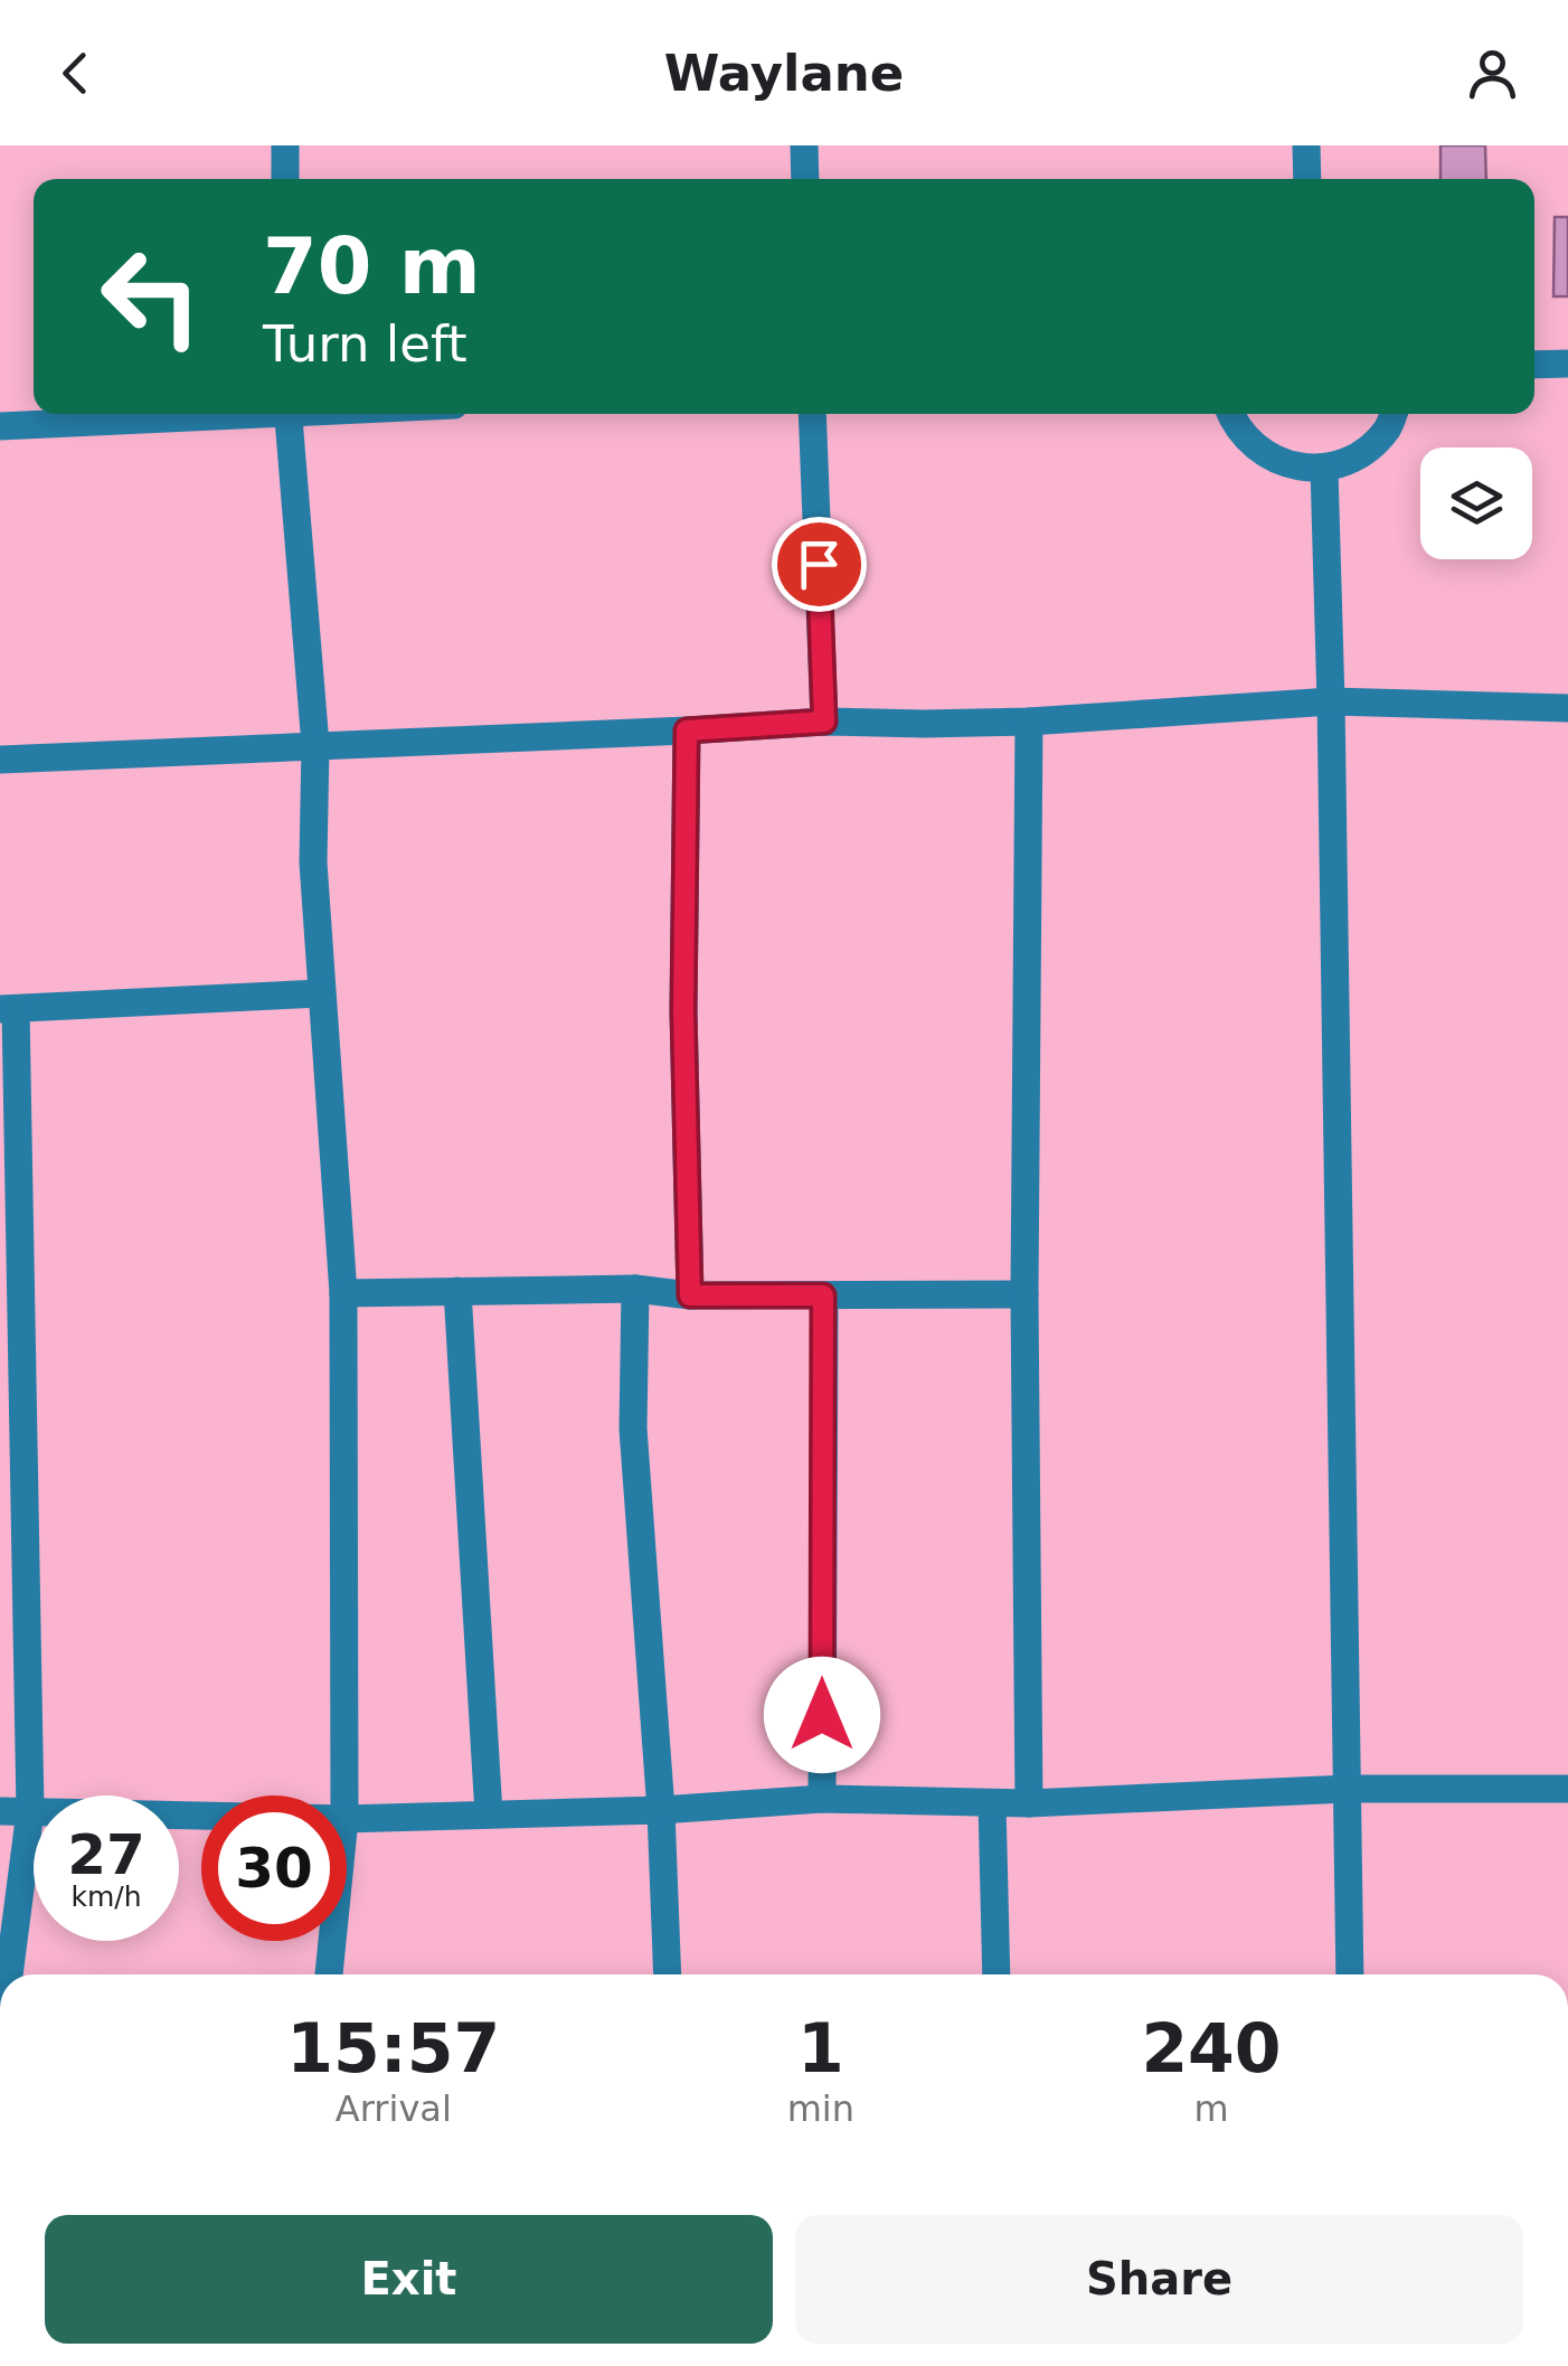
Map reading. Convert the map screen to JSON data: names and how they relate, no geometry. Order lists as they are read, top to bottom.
{
  "page": {
    "header": "Waylane",
    "turn": ["70 m", "Turn left"],
    "speed": "27 km/h",
    "limit": "30",
    "eta": [
      "15:57",
      "Arrival",
      "1",
      "min",
      "240",
      "m"
    ],
    "buttons": ["Exit", "Share"]
  }
}
